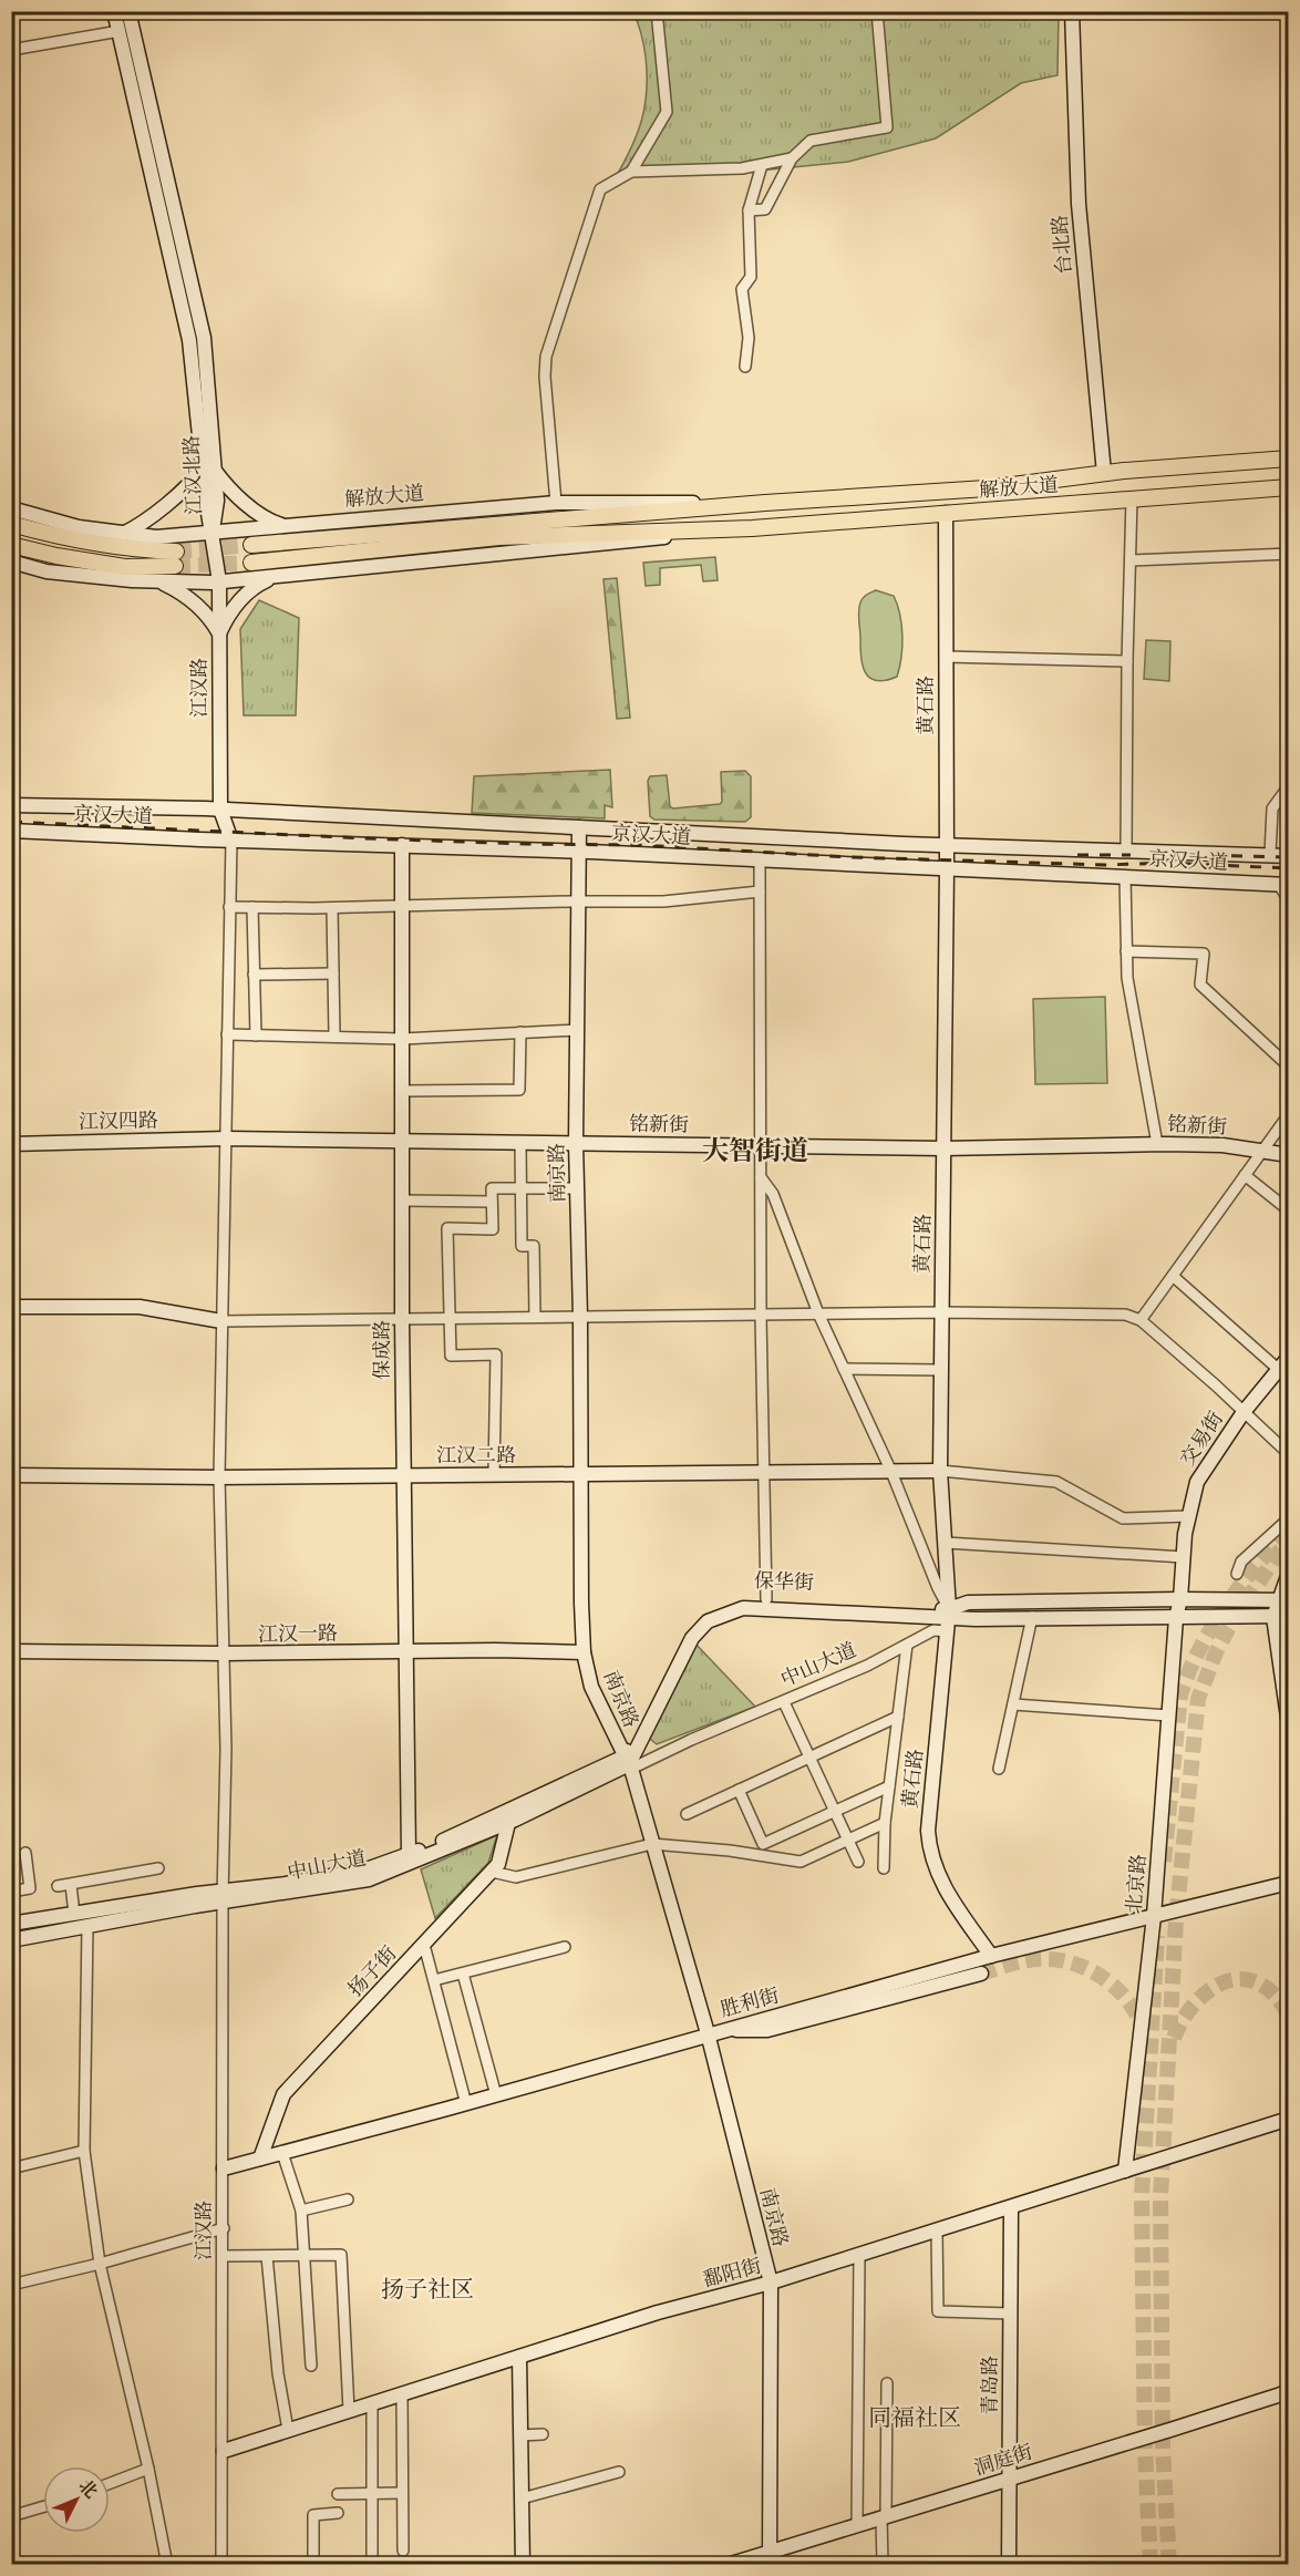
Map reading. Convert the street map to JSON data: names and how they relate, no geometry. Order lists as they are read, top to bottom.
{
  "streets": {
    "main road": ["解放大道"],
    "street": [
      "台北路",
      "江汉北路",
      "江汉路",
      "黄石路",
      "京汉大道",
      "江汉四路",
      "铭新街",
      "南京路",
      "保成路",
      "交易街",
      "江汉二路",
      "保华街",
      "江汉一路",
      "中山大道",
      "北京路",
      "扬子街",
      "胜利街",
      "鄱阳街",
      "青岛路",
      "洞庭街"
    ]
  },
  "crossings": [
    ["台北路", "解放大道"],
    ["江汉北路", "解放大道"],
    ["江汉北路", "江汉路"],
    ["解放大道", "江汉路"],
    ["解放大道", "黄石路"],
    ["江汉路", "京汉大道"],
    ["江汉路", "江汉四路"],
    ["江汉路", "铭新街"],
    ["江汉路", "江汉二路"],
    ["江汉路", "江汉一路"],
    ["江汉路", "中山大道"],
    ["江汉路", "胜利街"],
    ["江汉路", "鄱阳街"],
    ["黄石路", "京汉大道"],
    ["黄石路", "铭新街"],
    ["黄石路", "江汉二路"],
    ["黄石路", "保华街"],
    ["黄石路", "中山大道"],
    ["黄石路", "胜利街"],
    ["京汉大道", "南京路"],
    ["京汉大道", "保成路"],
    ["江汉四路", "铭新街"],
    ["铭新街", "南京路"],
    ["铭新街", "保成路"],
    ["南京路", "江汉二路"],
    ["南京路", "保华街"],
    ["南京路", "江汉一路"],
    ["南京路", "中山大道"],
    ["南京路", "胜利街"],
    ["南京路", "鄱阳街"],
    ["南京路", "洞庭街"],
    ["保成路", "江汉二路"],
    ["保成路", "江汉一路"],
    ["保成路", "中山大道"],
    ["交易街", "中山大道"],
    ["交易街", "北京路"],
    ["保华街", "中山大道"],
    ["中山大道", "北京路"],
    ["中山大道", "扬子街"],
    ["北京路", "胜利街"],
    ["北京路", "鄱阳街"],
    ["扬子街", "胜利街"],
    ["鄱阳街", "青岛路"],
    ["青岛路", "洞庭街"]
  ],
  "districts": ["大智街道", "扬子社区", "同福社区"],
  "north": "top right"
}
